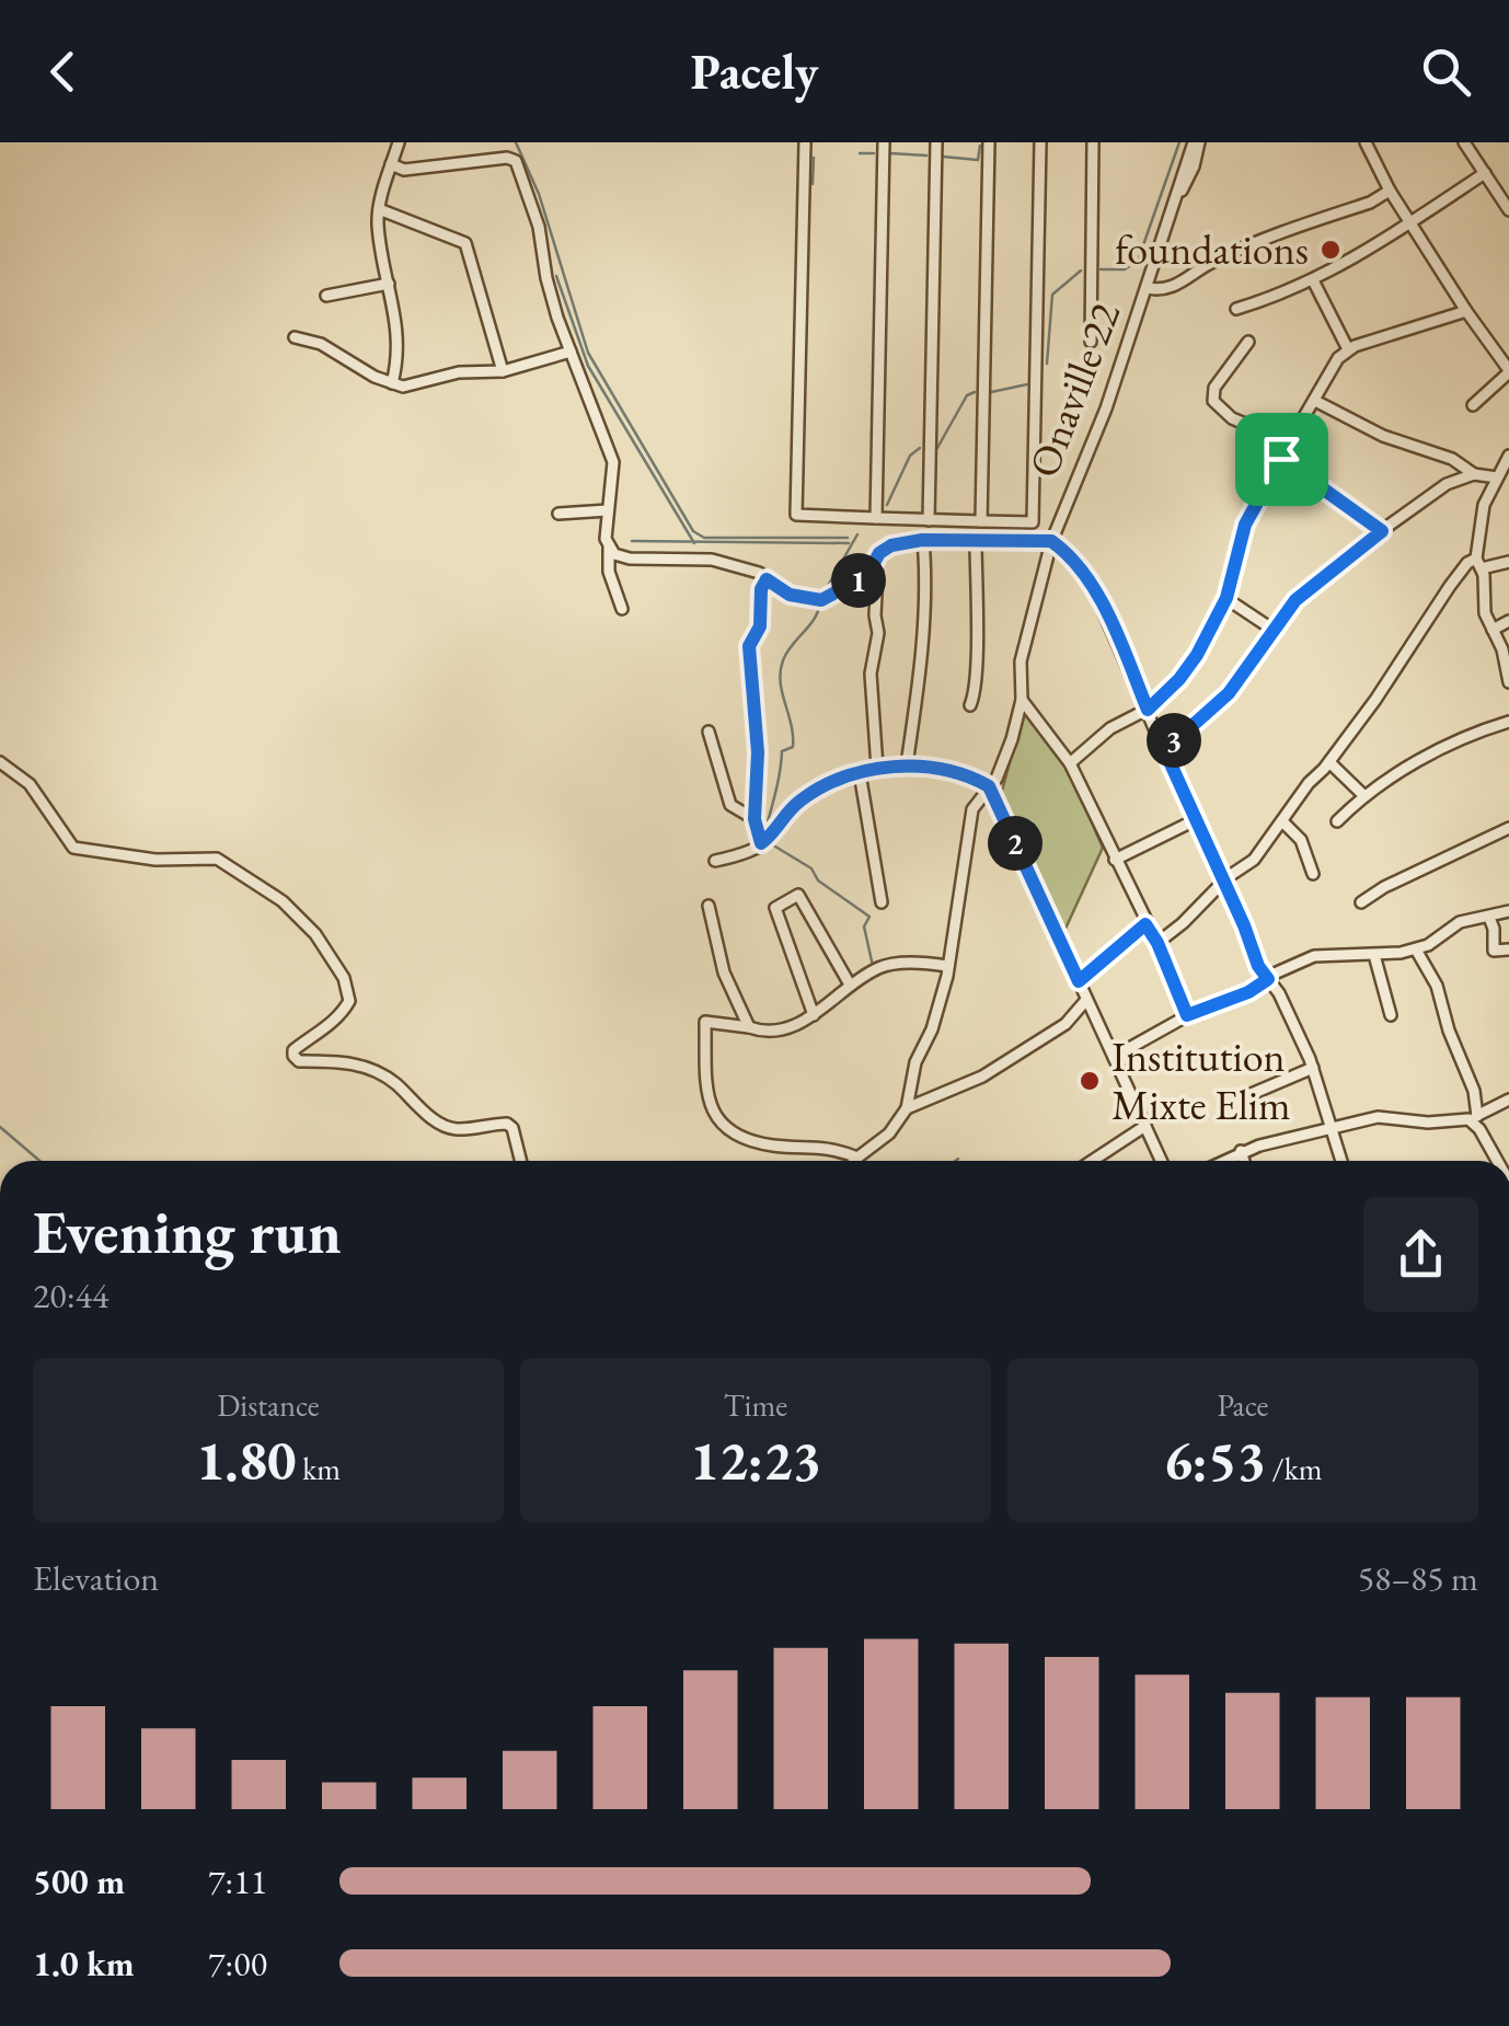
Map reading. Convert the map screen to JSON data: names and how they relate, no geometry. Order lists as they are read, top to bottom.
{
  "streets": {
    "street": ["Onaville 22"]
  },
  "places": ["foundations", "Institution Mixte Elim"],
  "page": {
    "header": "Pacely",
    "pins": ["1", "3", "2"],
    "heading": ["Evening run", "20:44"],
    "stats": [
      ["Distance", "1.80 km"],
      ["Time", "12:23"],
      ["Pace", "6:53 /km"]
    ],
    "chart": ["Elevation", "58–85 m"],
    "list": [
      {
        "name": "500 m",
        "note": "7:11"
      },
      {
        "name": "1.0 km",
        "note": "7:00"
      }
    ]
  }
}
